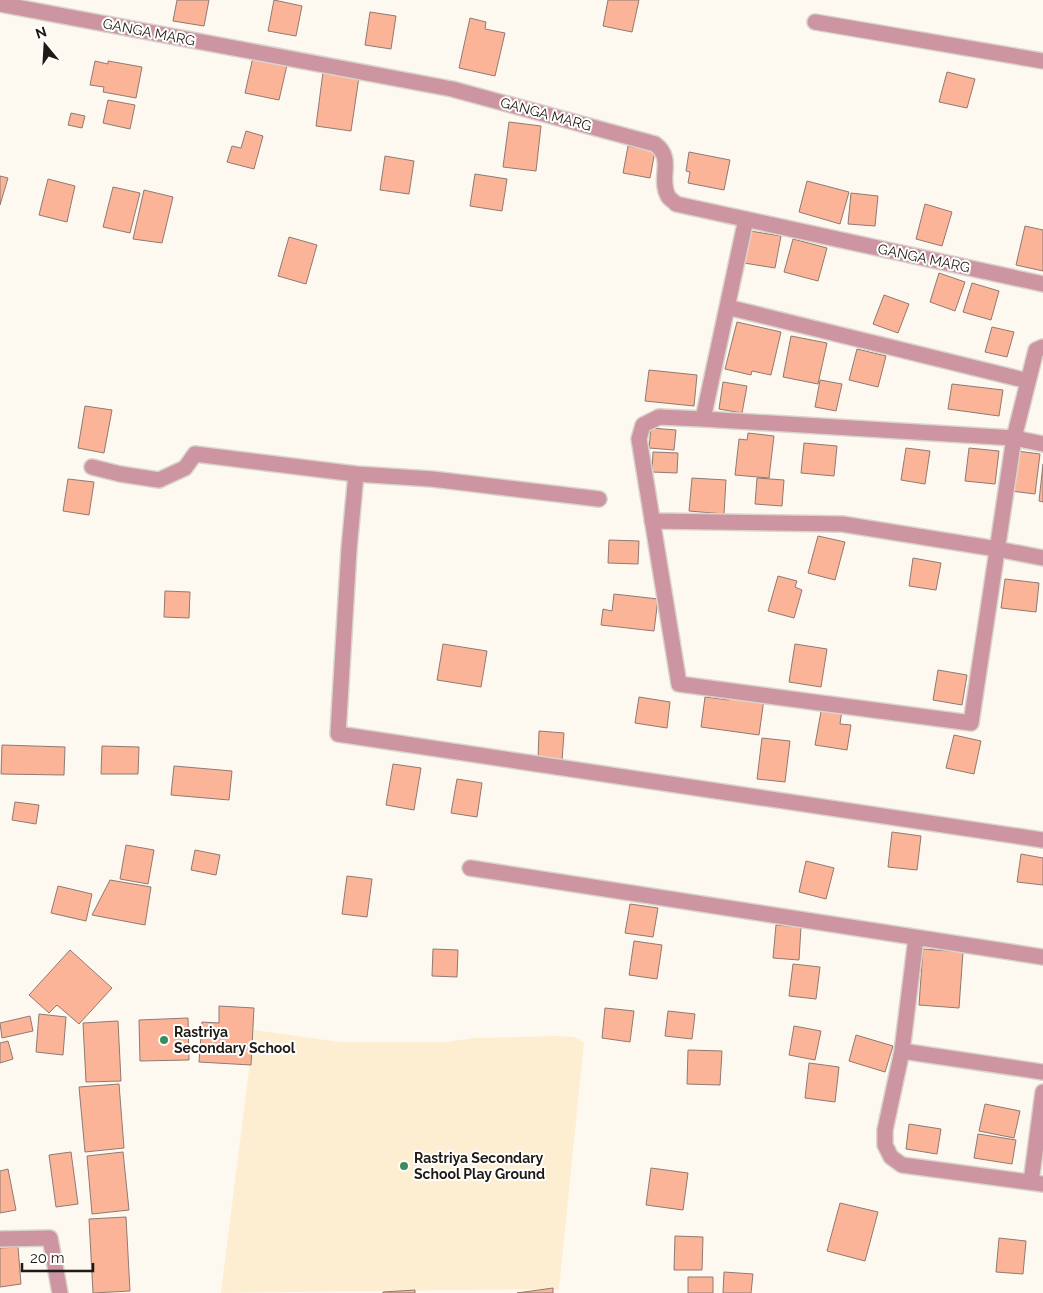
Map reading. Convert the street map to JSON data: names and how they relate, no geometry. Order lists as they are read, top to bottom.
{
  "streets": {
    "street": ["GANGA MARG"]
  },
  "places": ["Rastriya Secondary School", "Rastriya Secondary School Play Ground"],
  "scale_bar": "20 m",
  "north": "top"
}
